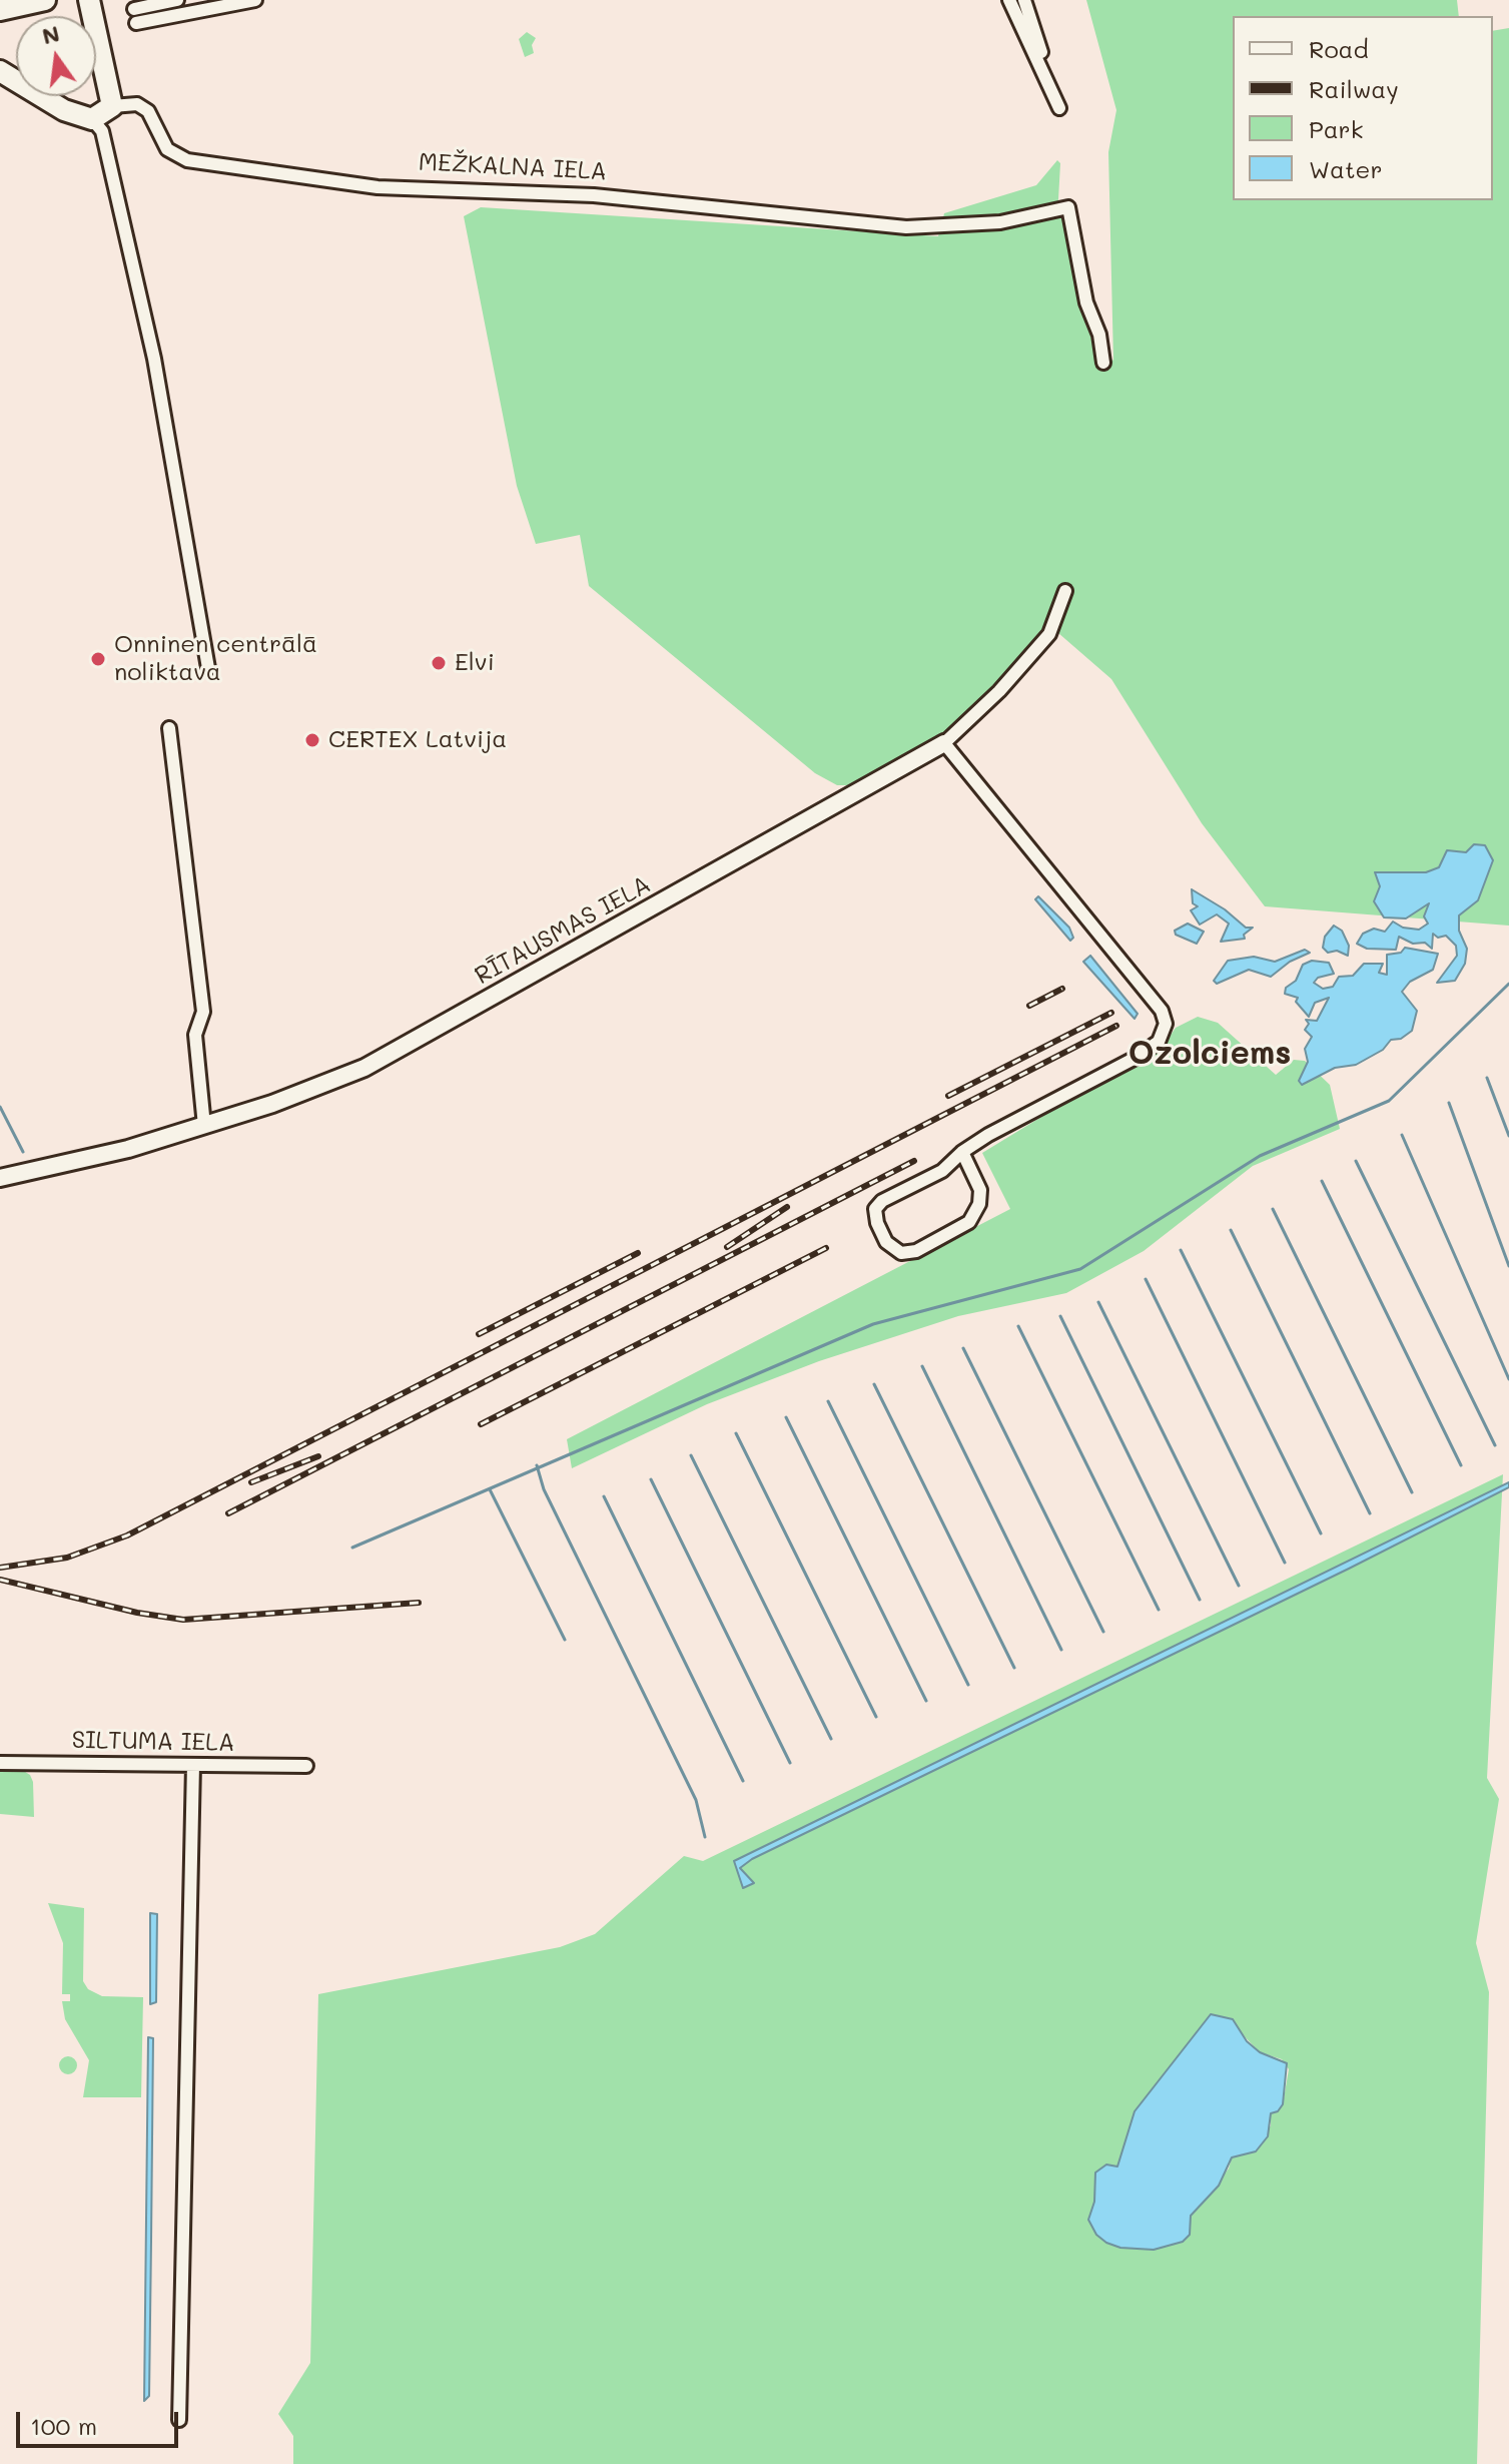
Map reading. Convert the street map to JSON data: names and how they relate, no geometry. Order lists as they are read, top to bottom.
{
  "streets": {
    "street": ["MEŽKALNA IELA", "RĪTAUSMAS IELA", "SILTUMA IELA"]
  },
  "districts": ["Ozolciems"],
  "places": ["Onninen centrālā noliktava", "Elvi", "CERTEX Latvija"],
  "legend": [
    "Road",
    "Railway",
    "Park",
    "Water"
  ],
  "scale_bar": "100 m",
  "north": "top"
}
